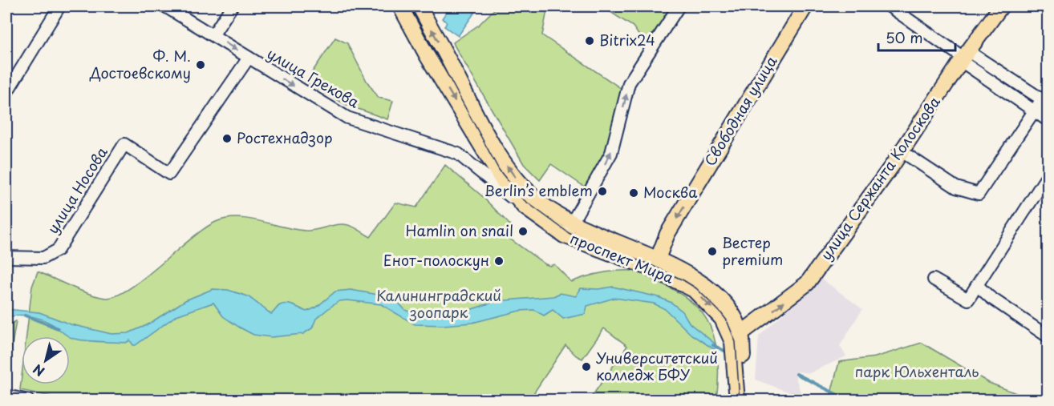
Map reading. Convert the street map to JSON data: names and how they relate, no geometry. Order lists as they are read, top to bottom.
{
  "streets": {
    "main road": ["Свободная улица", "улица Сержанта Колоскова", "проспект Мира"],
    "street": ["улица Грекова", "улица Носова"]
  },
  "crossings": [
    ["улица Грекова", "улица Носова"],
    ["улица Грекова", "проспект Мира"],
    ["Свободная улица", "проспект Мира"],
    ["улица Сержанта Колоскова", "проспект Мира"]
  ],
  "one_way": ["улица Грекова", "Свободная улица", "улица Сержанта Колоскова"],
  "parks": ["Калининградский зоопарк", "парк Юльхенталь"],
  "places": [
    "Bitrix24",
    "Ф. М. Достоевскому",
    "Ростехнадзор",
    "Berlin’s emblem",
    "Москва",
    "Hamlin on snail",
    "Вестер premium",
    "Енот-полоскун",
    "Университетский колледж БФУ"
  ],
  "scale_bar": "50 m",
  "north": "bottom left"
}
